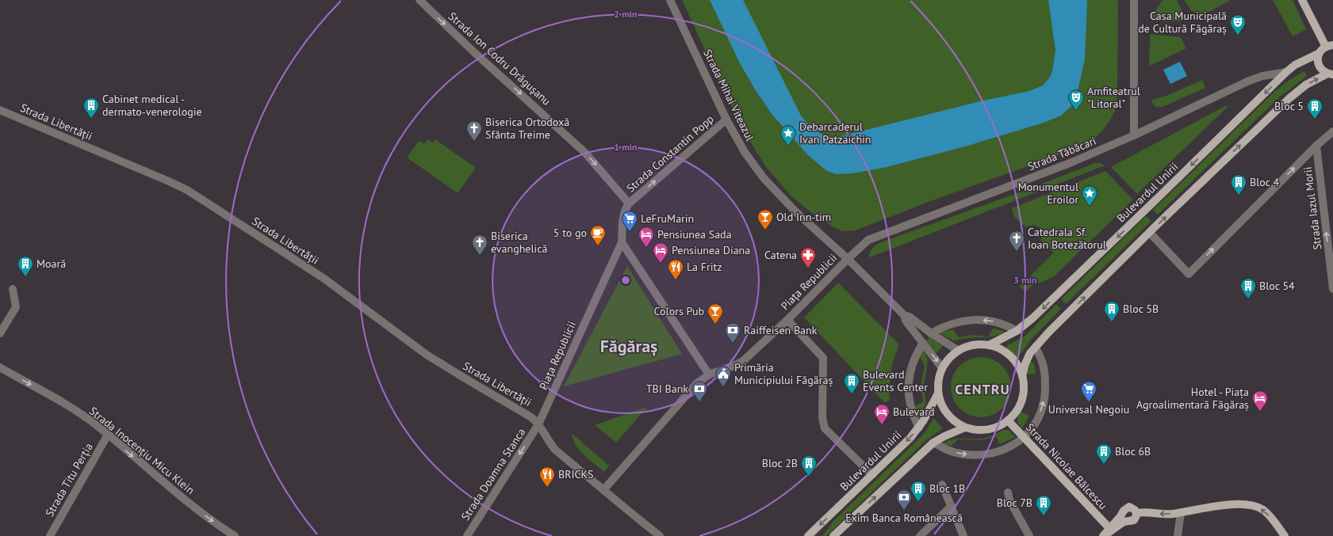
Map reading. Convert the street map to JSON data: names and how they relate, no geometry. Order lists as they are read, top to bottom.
{
  "streets": {
    "main road": ["Bulevardul Unirii", "Strada Nicolae Bălcescu"],
    "street": [
      "Strada Ion Codru Drăguşanu",
      "Strada Mihai Viteazul",
      "Strada Libertății",
      "Strada Constantin Popp",
      "Strada Tăbăcari",
      "Strada Iazul Morii",
      "Piața Republicii",
      "Strada Inocențiu Micu Klein",
      "Strada Doamna Stanca",
      "Strada Titu Perția"
    ]
  },
  "crossings": [
    ["Strada Ion Codru Drăguşanu", "Strada Constantin Popp"],
    ["Strada Ion Codru Drăguşanu", "Piața Republicii"],
    ["Strada Mihai Viteazul", "Strada Constantin Popp"],
    ["Strada Mihai Viteazul", "Strada Tăbăcari"],
    ["Strada Mihai Viteazul", "Piața Republicii"],
    ["Strada Libertății", "Piața Republicii"],
    ["Strada Libertății", "Strada Doamna Stanca"],
    ["Strada Constantin Popp", "Piața Republicii"],
    ["Strada Tăbăcari", "Bulevardul Unirii"],
    ["Strada Tăbăcari", "Piața Republicii"],
    ["Bulevardul Unirii", "Strada Nicolae Bălcescu"],
    ["Piața Republicii", "Strada Doamna Stanca"],
    ["Strada Inocențiu Micu Klein", "Strada Titu Perția"]
  ],
  "one_way": [
    "Strada Ion Codru Drăguşanu",
    "Strada Constantin Popp",
    "Strada Iazul Morii",
    "Strada Inocențiu Micu Klein",
    "Strada Nicolae Bălcescu",
    "Strada Doamna Stanca"
  ],
  "districts": ["Făgăraș", "CENTRU"],
  "places": {
    "theatre": ["Casa Municipală de Cultură Făgăraș", "Amfiteatrul \"Litoral\""],
    "building": [
      "Cabinet medical - dermato-venerologie",
      "Bloc 5",
      "Bloc 4",
      "Moară",
      "Bloc 54",
      "Bloc 5B",
      "Bulevard Events Center",
      "Bloc 6B",
      "Bloc 2B",
      "Bloc 1B",
      "Bloc 7B"
    ],
    "church": ["Biserica Ortodoxă Sfânta Treime", "Catedrala Sf. Ioan Botezătorul", "Biserica evanghelică"],
    "place": ["Debarcaderul Ivan Patzaichin", "Monumentul Eroilor"],
    "bar": ["Old Inn-tim", "Colors Pub"],
    "supermarket": ["LeFruMarin", "Universal Negoiu"],
    "cafe": ["5 to go"],
    "hotel": [
      "Pensiunea Sada",
      "Pensiunea Diana",
      "Hotel - Piața Agroalimentară Făgăraș",
      "Bulevard"
    ],
    "pharmacy": ["Catena"],
    "restaurant": ["La Fritz", "BRICKS"],
    "bank": ["Raiffeisen Bank", "TBI Bank", "Exim Banca Românească"],
    "public building": ["Primăria Municipiului Făgăraș"]
  },
  "rings": ["2 min", "1 min", "3 min"]
}
